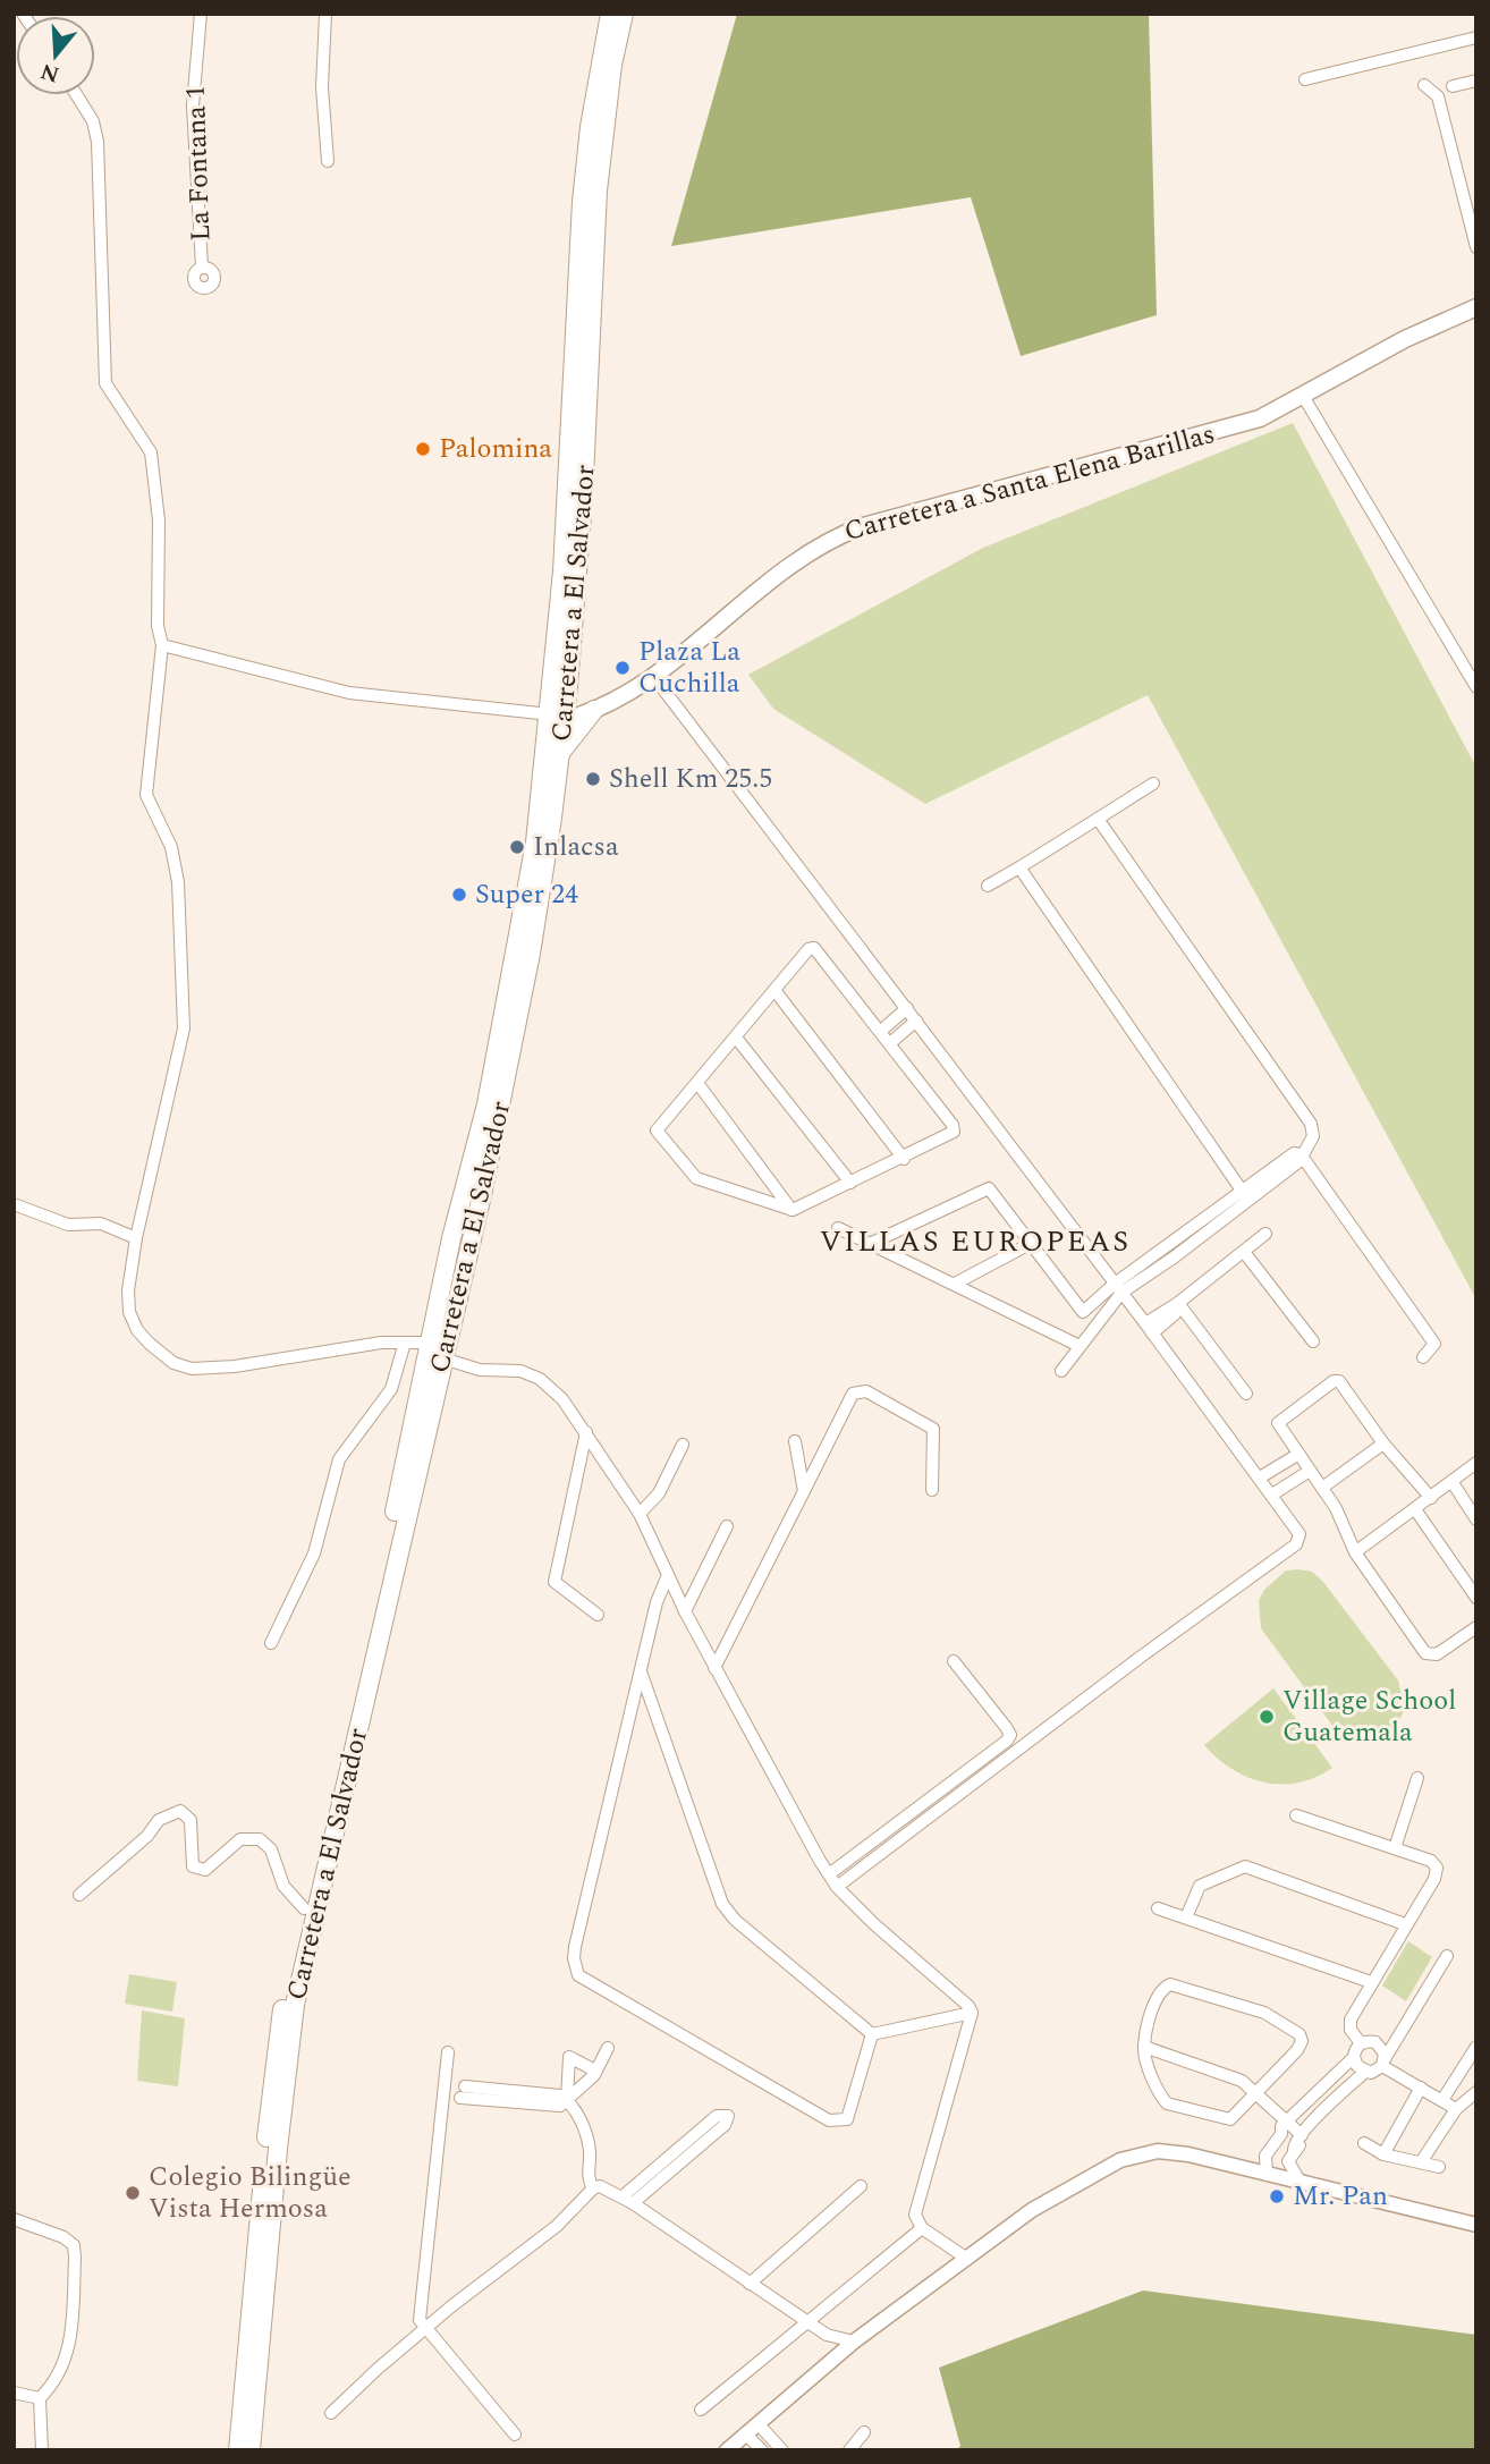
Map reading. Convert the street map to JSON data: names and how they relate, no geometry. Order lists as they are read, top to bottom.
{
  "streets": {
    "highway": ["Carretera a El Salvador"],
    "main road": ["Carretera a Santa Elena Barillas"],
    "street": ["La Fontana 1"]
  },
  "districts": ["VILLAS EUROPEAS"],
  "places": [
    "Palomina",
    "Plaza La Cuchilla",
    "Shell Km 25.5",
    "Inlacsa",
    "Super 24",
    "Village School Guatemala",
    "Colegio Bilingüe Vista Hermosa",
    "Mr. Pan"
  ],
  "north": "bottom"
}
